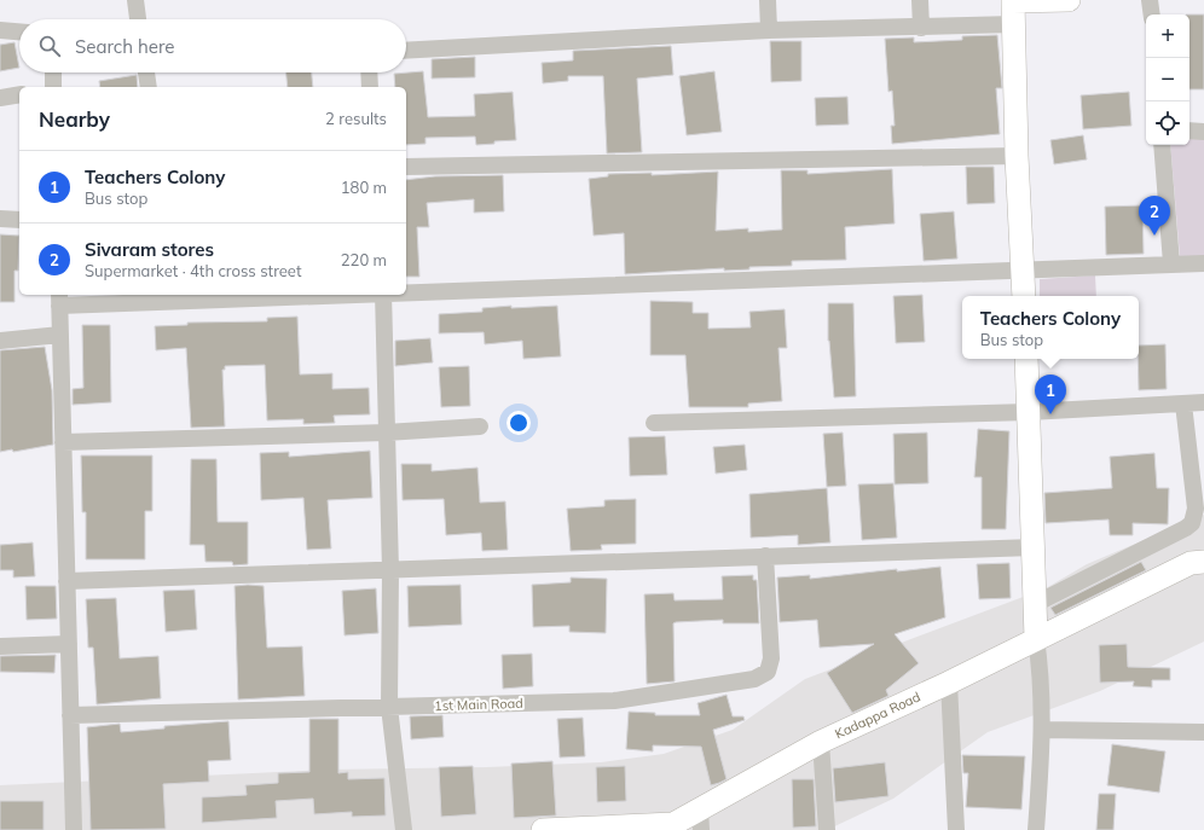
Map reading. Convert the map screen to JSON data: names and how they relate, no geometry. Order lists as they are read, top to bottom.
{
  "streets": {
    "main road": ["Kadappa Road"],
    "street": ["1st Main Road"]
  },
  "page": {
    "map_buttons": ["+", "−"],
    "search": "Search here",
    "heading": ["Nearby", "2 results"],
    "list": [
      {
        "mark": "1",
        "name": "Teachers Colony",
        "note": "Bus stop",
        "value": "180 m"
      },
      {
        "mark": "2",
        "name": "Sivaram stores",
        "note": "Supermarket · 4th cross street",
        "value": "220 m"
      }
    ],
    "pins": ["2", "1"],
    "popup": ["Teachers Colony", "Bus stop"]
  }
}
